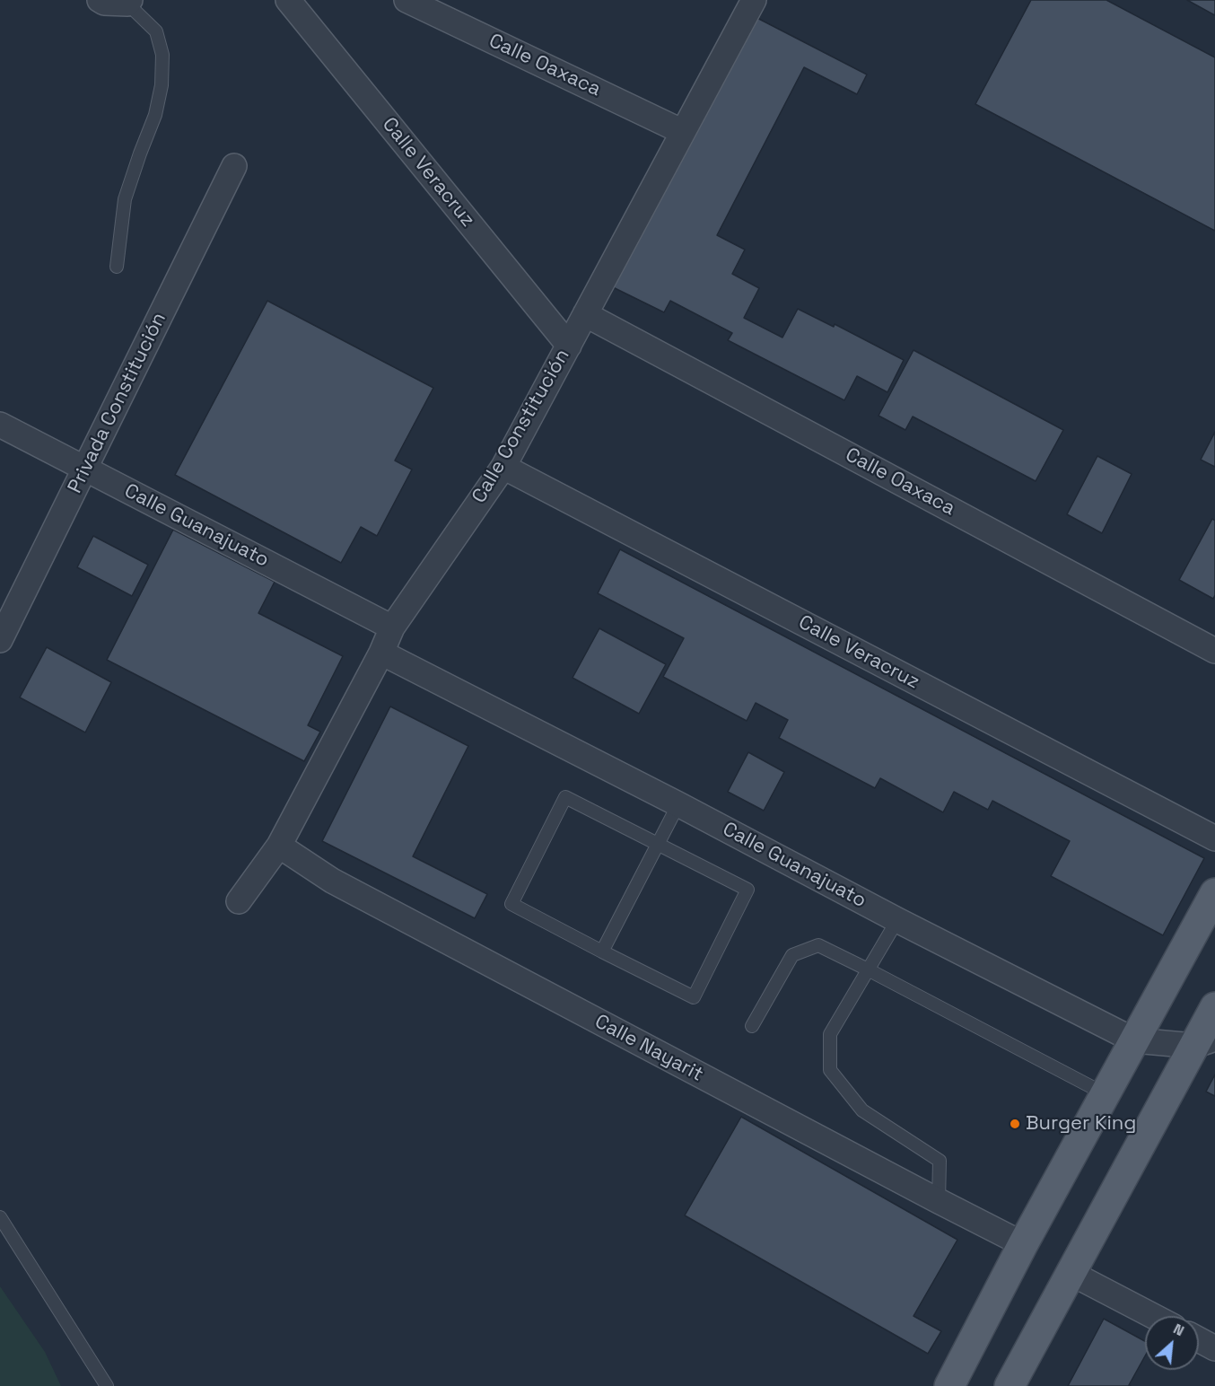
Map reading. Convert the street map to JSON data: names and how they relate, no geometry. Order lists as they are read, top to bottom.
{
  "streets": {
    "street": [
      "Calle Oaxaca",
      "Calle Veracruz",
      "Privada Constitución",
      "Calle Constitución",
      "Calle Guanajuato",
      "Calle Nayarit"
    ]
  },
  "crossings": [
    ["Calle Oaxaca", "Calle Constitución"],
    ["Calle Veracruz", "Calle Constitución"],
    ["Privada Constitución", "Calle Guanajuato"],
    ["Calle Constitución", "Calle Guanajuato"],
    ["Calle Constitución", "Calle Nayarit"]
  ],
  "places": ["Burger King"],
  "north": "top right"
}
